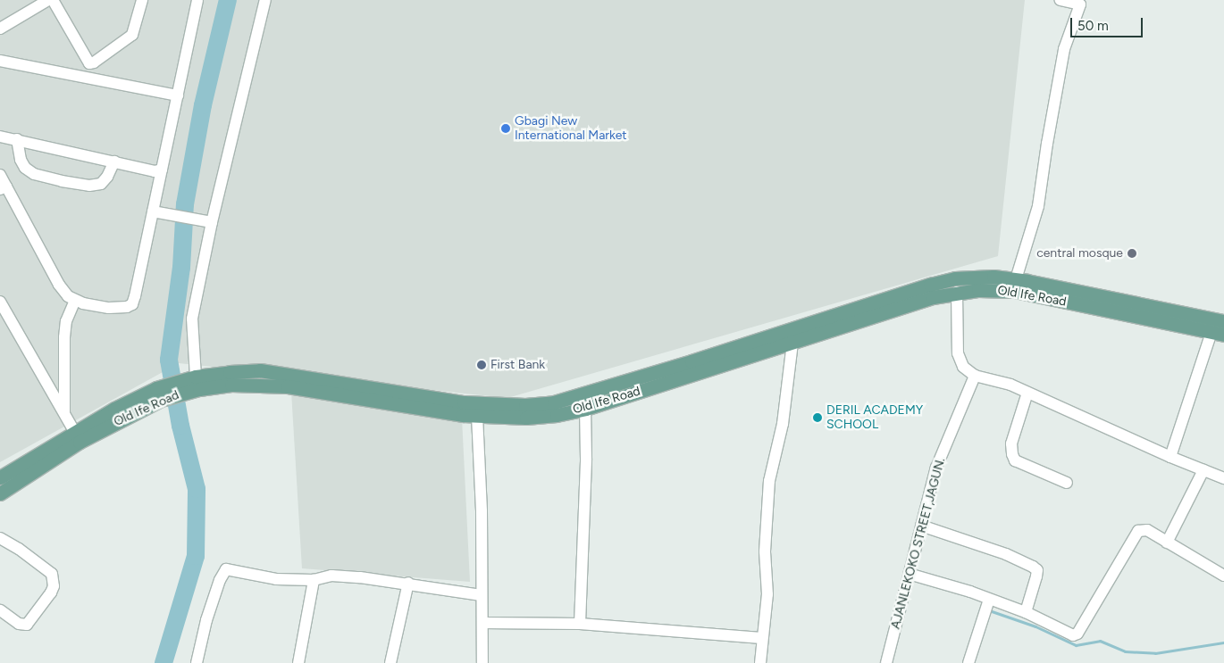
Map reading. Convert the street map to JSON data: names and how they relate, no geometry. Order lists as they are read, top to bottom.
{
  "streets": {
    "main road": ["Old Ife Road"],
    "street": ["AJANLEKOKO STREET,JAGUN."]
  },
  "places": [
    "Gbagi New International Market",
    "central mosque",
    "First Bank",
    "DERIL ACADEMY SCHOOL"
  ],
  "scale_bar": "50 m"
}
